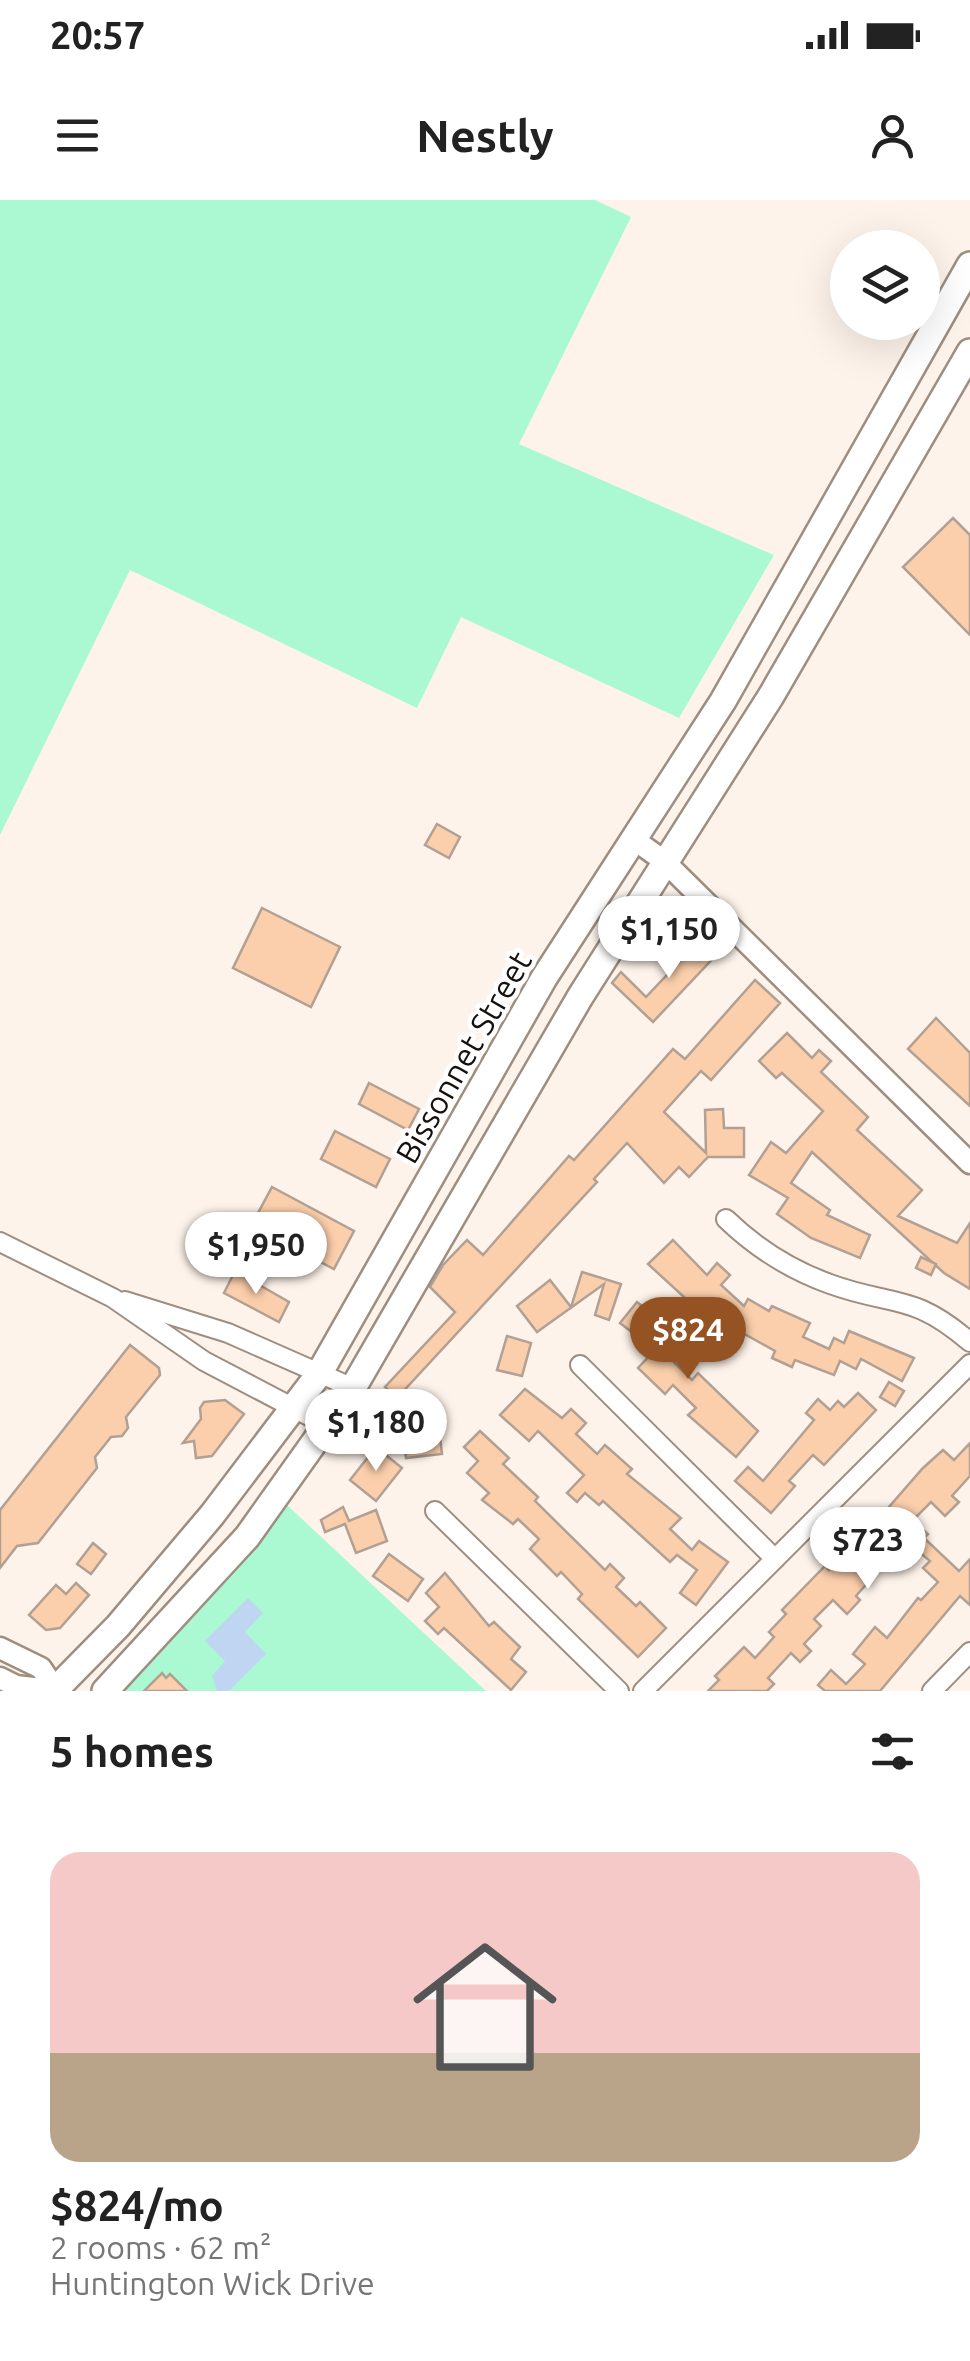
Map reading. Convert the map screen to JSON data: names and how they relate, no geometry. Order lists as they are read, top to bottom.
{
  "streets": {
    "main road": ["Bissonnet Street"]
  },
  "page": {
    "status": "20:57",
    "header": "Nestly",
    "price": [
      "$1,150",
      "$1,950",
      "$824",
      "$1,180",
      "$723"
    ],
    "heading": "5 homes",
    "list": [
      {
        "name": "$824/mo",
        "note": "2 rooms · 62 m² · Huntington Wick Drive"
      }
    ]
  }
}
